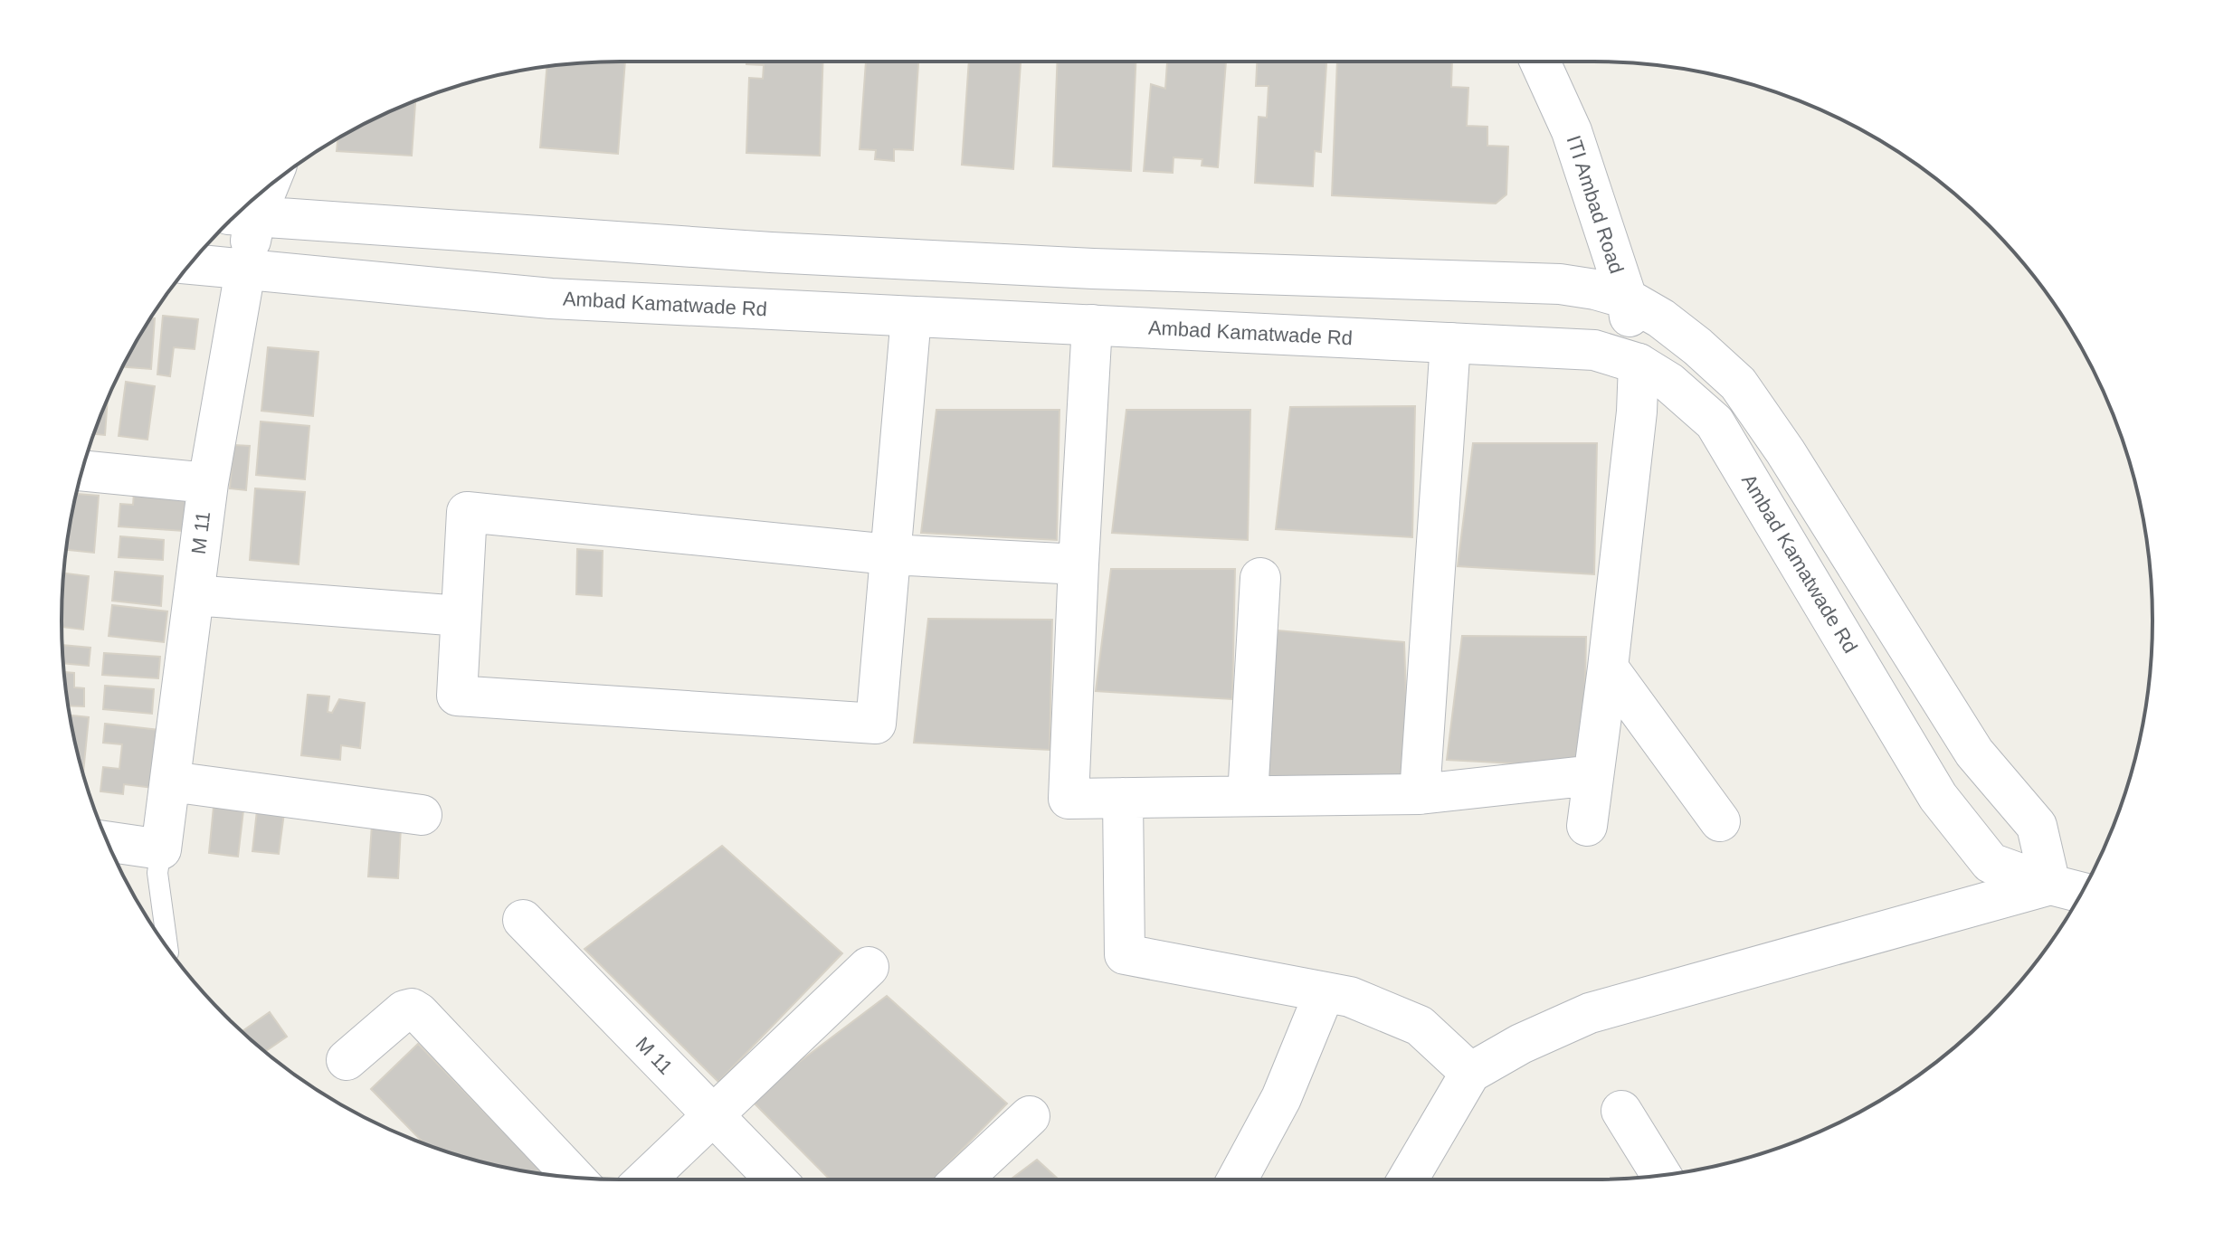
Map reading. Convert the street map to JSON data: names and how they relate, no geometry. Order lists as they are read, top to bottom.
{
  "streets": {
    "street": ["ITI Ambad Road", "Ambad Kamatwade Rd", "M 11"]
  },
  "crossings": [
    ["ITI Ambad Road", "Ambad Kamatwade Rd"],
    ["Ambad Kamatwade Rd", "M 11"]
  ]
}
